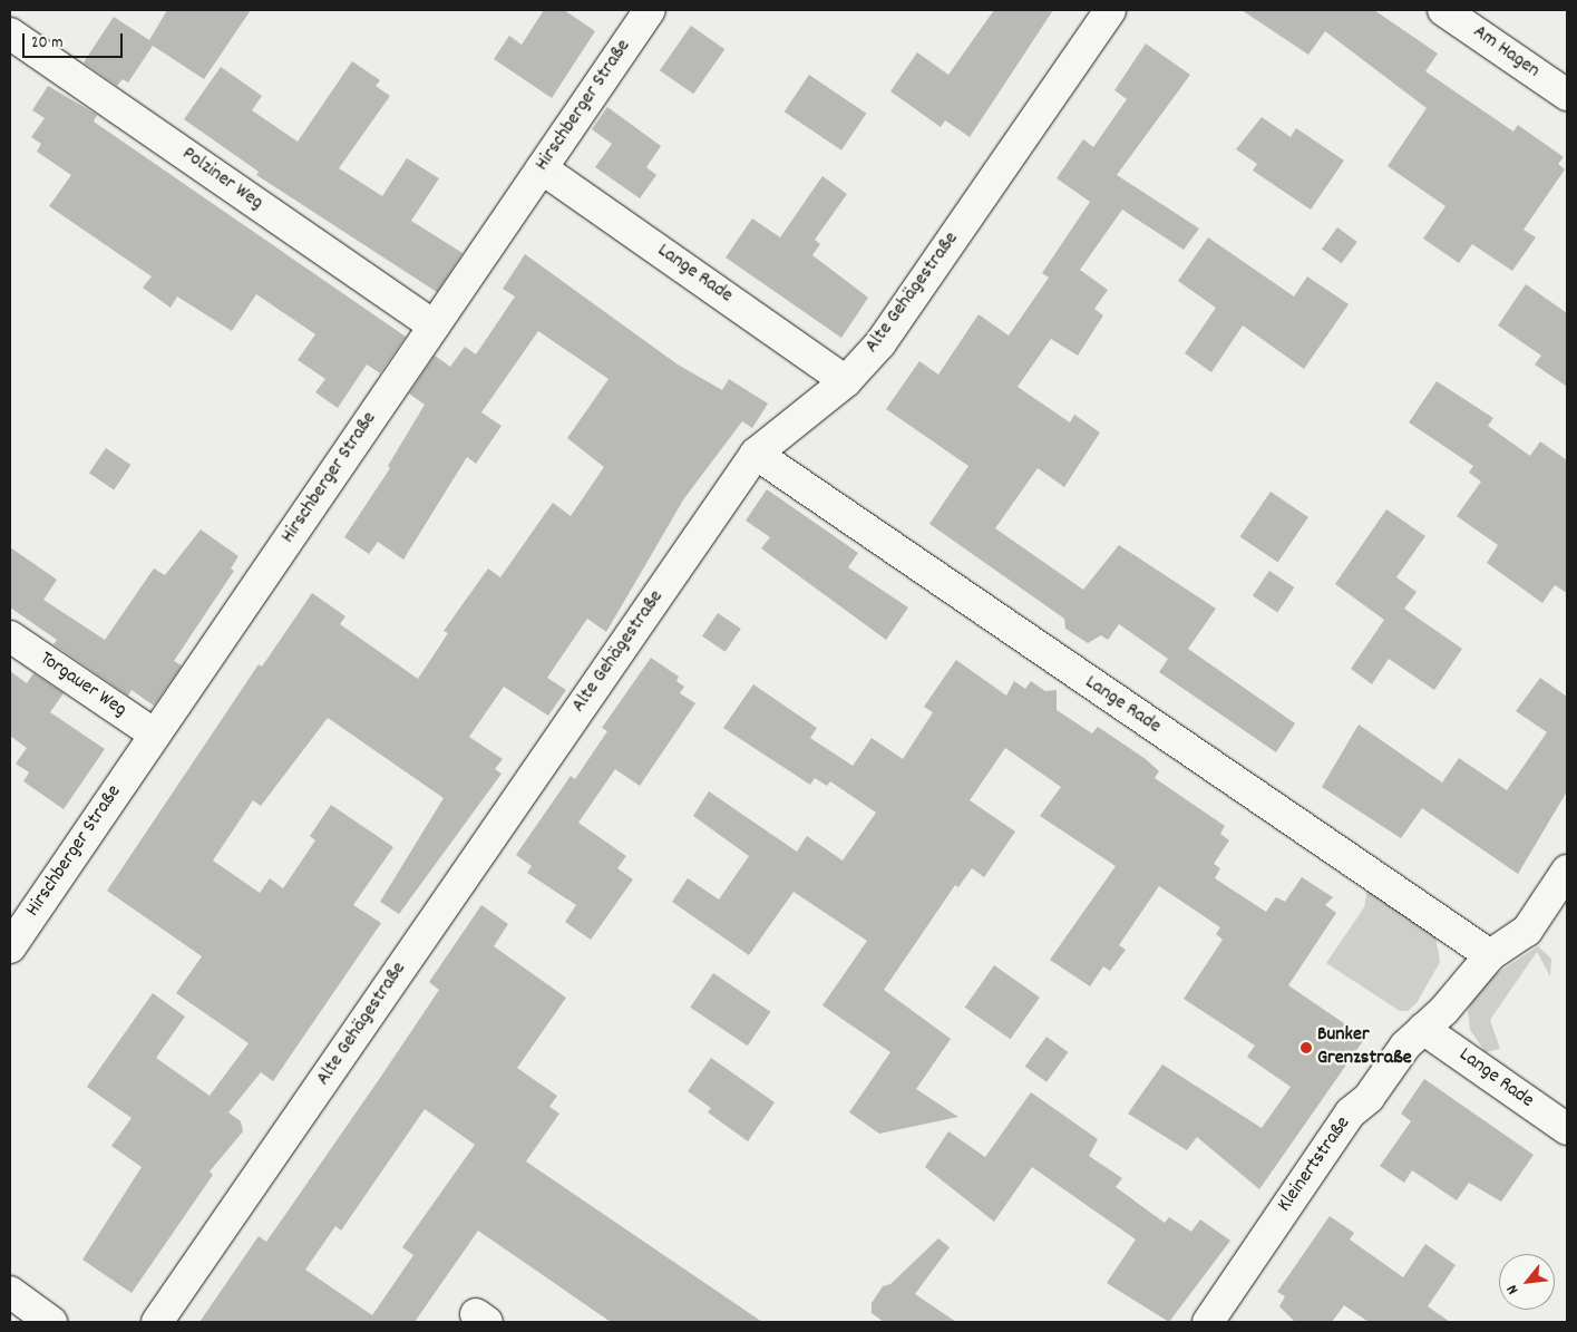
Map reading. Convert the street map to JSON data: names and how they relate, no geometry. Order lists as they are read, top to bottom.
{
  "streets": {
    "street": [
      "Am Hagen",
      "Hirschberger Straße",
      "Polziner Weg",
      "Lange Rade",
      "Alte Gehägestraße",
      "Torgauer Weg",
      "Kleinertstraße"
    ]
  },
  "crossings": [
    ["Hirschberger Straße", "Polziner Weg"],
    ["Hirschberger Straße", "Lange Rade"],
    ["Hirschberger Straße", "Torgauer Weg"],
    ["Lange Rade", "Alte Gehägestraße"],
    ["Lange Rade", "Kleinertstraße"]
  ],
  "places": ["Bunker Grenzstraße"],
  "scale_bar": "20 m",
  "north": "bottom left"
}
